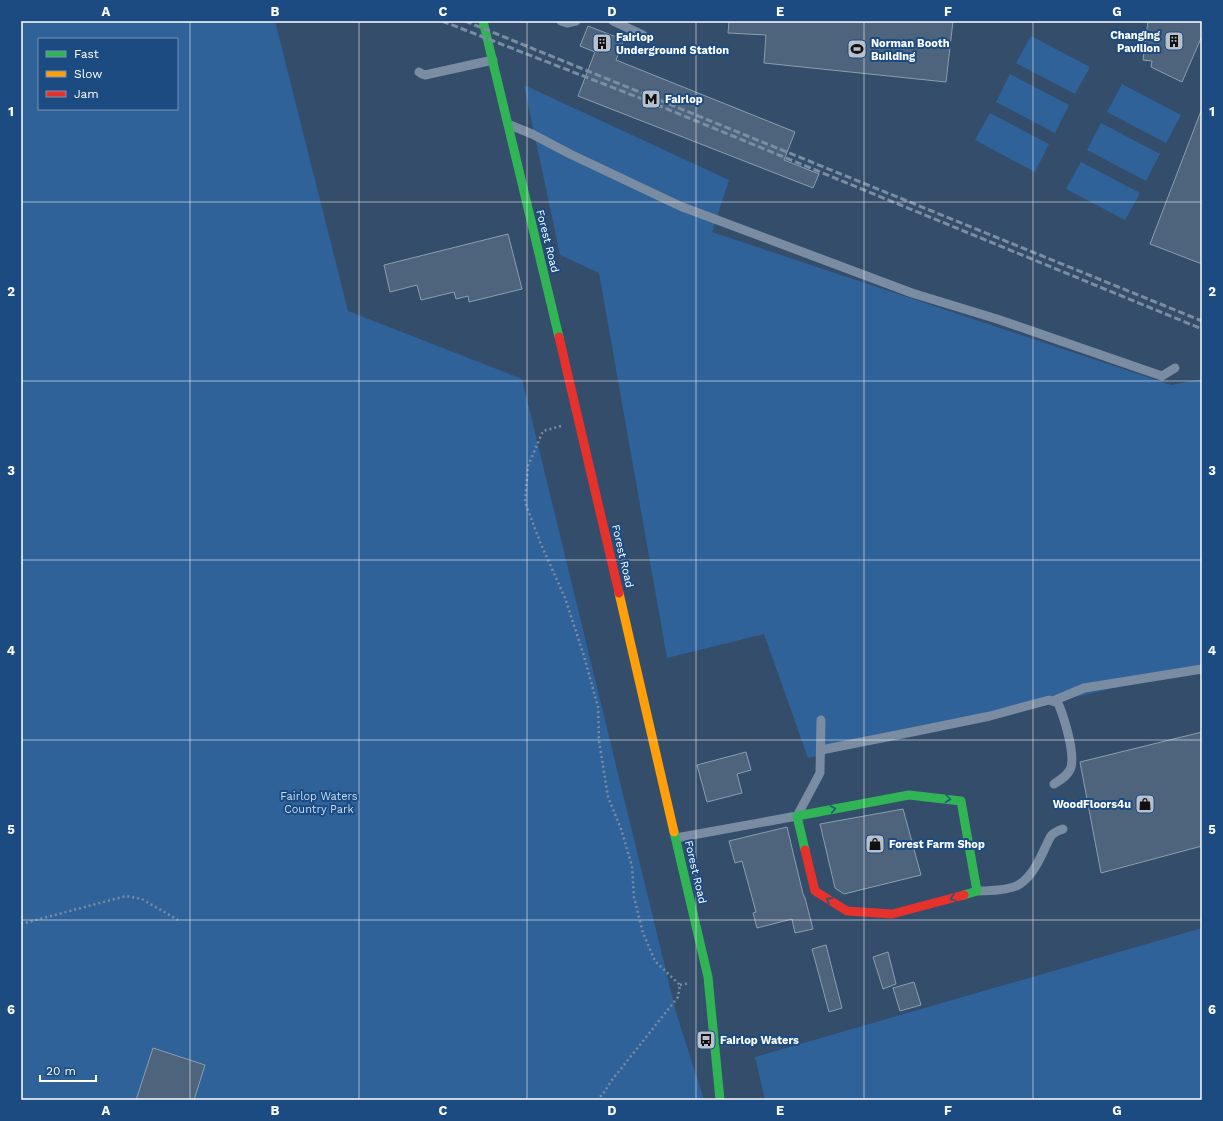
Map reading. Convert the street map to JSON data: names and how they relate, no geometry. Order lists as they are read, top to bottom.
{
  "streets": {
    "street": ["Forest Road"]
  },
  "parks": ["Fairlop Waters Country Park"],
  "places": {
    "building": ["Changing Pavilion", "Fairlop Underground Station"],
    "sports": ["Norman Booth Building"],
    "metro station": ["Fairlop"],
    "shop": ["WoodFloors4u", "Forest Farm Shop"],
    "bus stop": ["Fairlop Waters"]
  },
  "legend": ["Fast", "Slow", "Jam"],
  "scale_bar": "20 m",
  "grid": {
    "columns": [
      "A",
      "B",
      "C",
      "D",
      "E",
      "F",
      "G"
    ],
    "rows": [
      "1",
      "2",
      "3",
      "4",
      "5",
      "6"
    ]
  }
}
